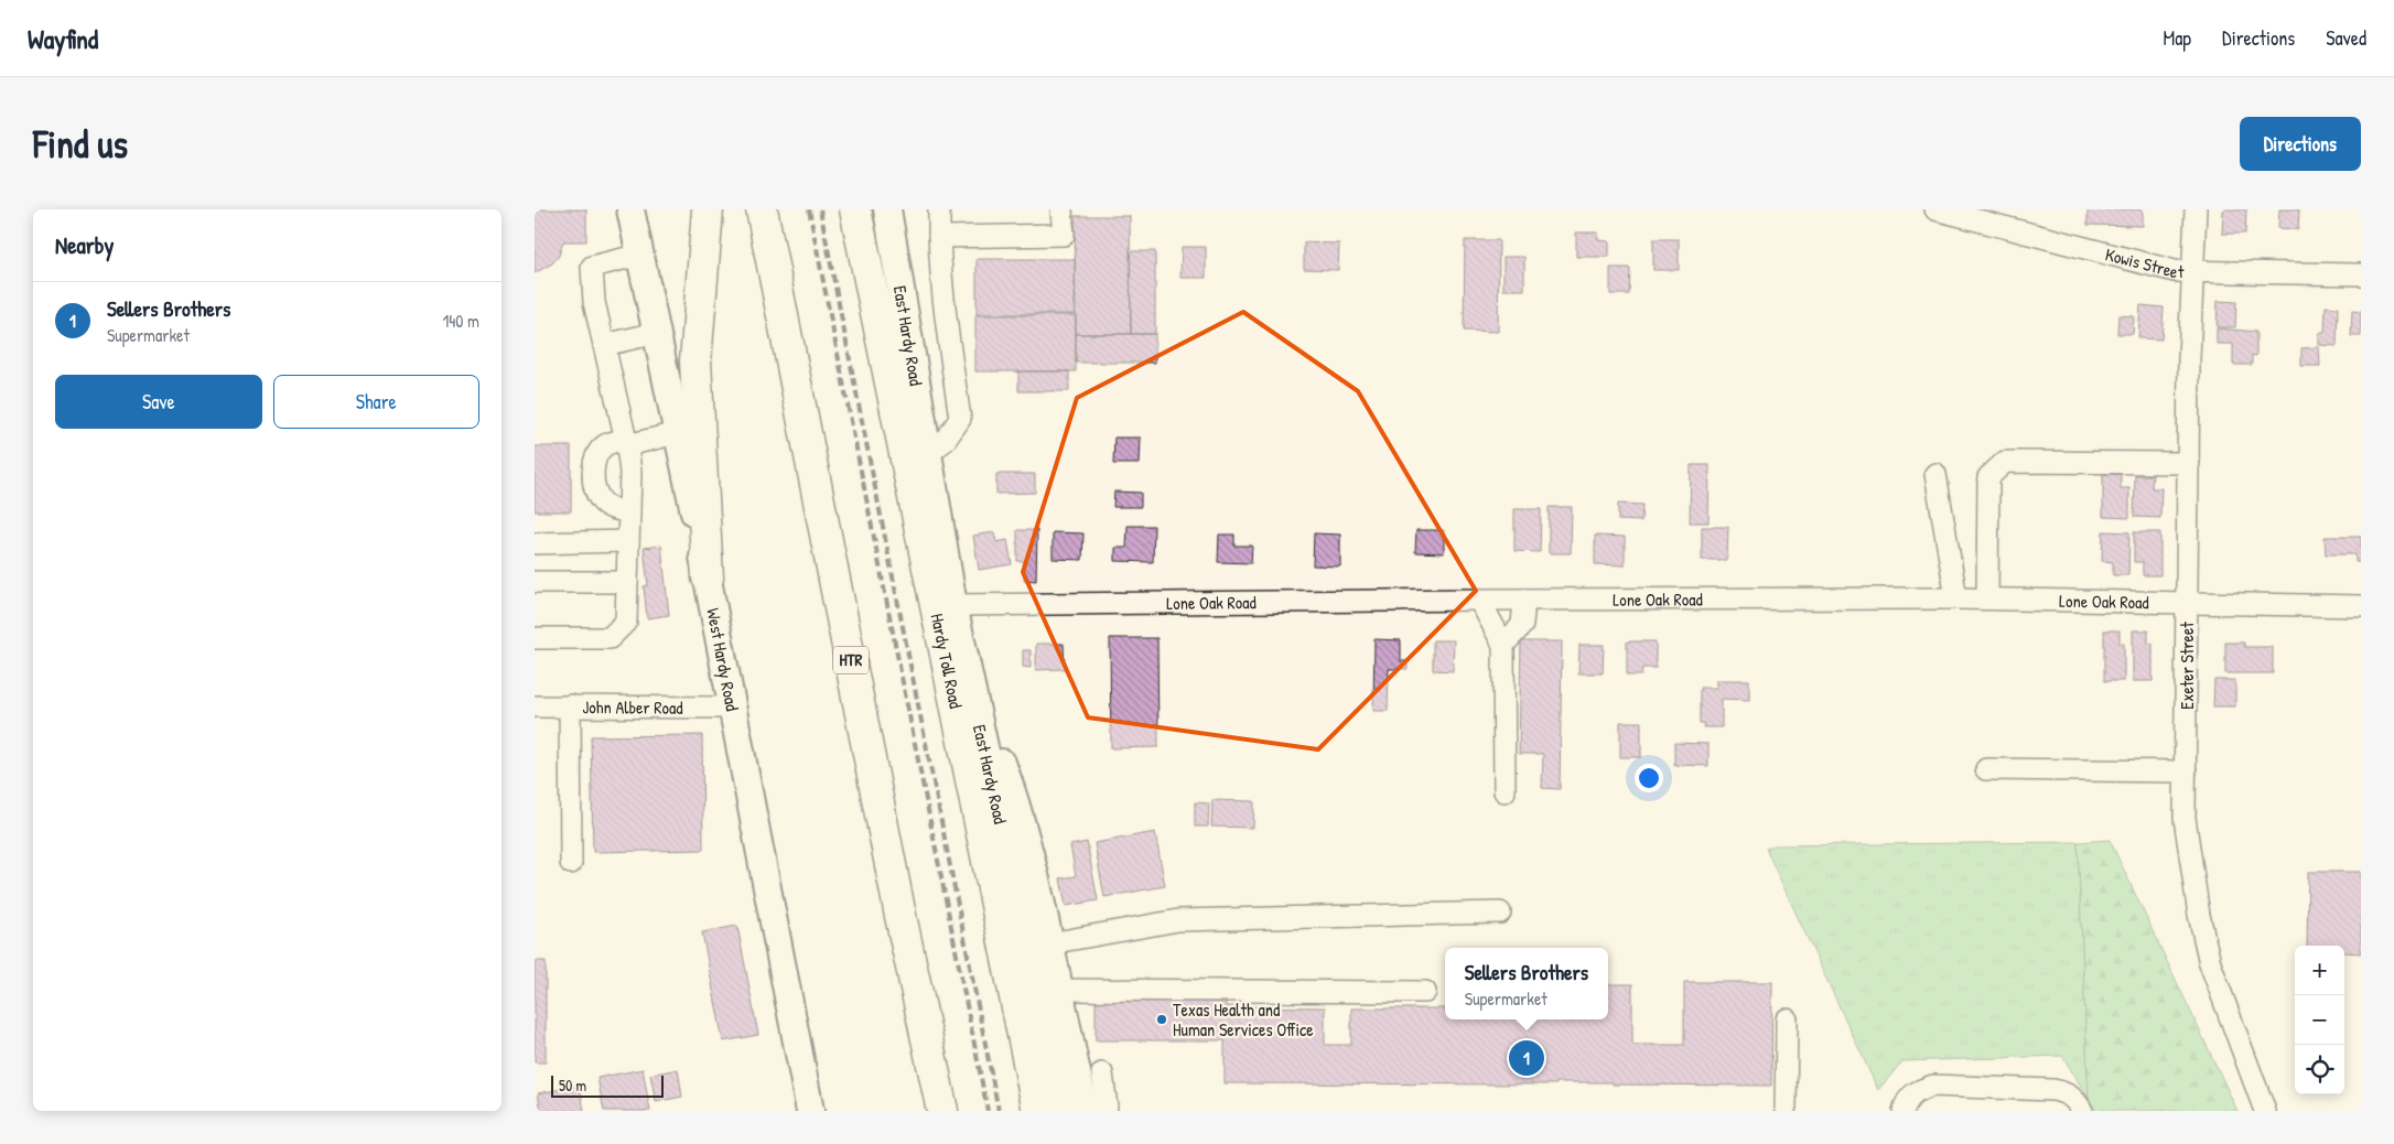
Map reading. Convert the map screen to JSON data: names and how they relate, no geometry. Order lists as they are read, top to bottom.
{
  "streets": {
    "highway": ["HTR", "Hardy Toll Road"],
    "main road": ["East Hardy Road", "West Hardy Road"],
    "street": [
      "Kowis Street",
      "Lone Oak Road",
      "Exeter Street",
      "John Alber Road"
    ]
  },
  "crossings": [
    ["Kowis Street", "Exeter Street"],
    ["East Hardy Road", "Lone Oak Road"],
    ["Lone Oak Road", "Exeter Street"],
    ["West Hardy Road", "John Alber Road"]
  ],
  "places": ["Texas Health and Human Services Office"],
  "scale_bar": "50 m",
  "page": {
    "header": "Wayfind",
    "nav": ["Map", "Directions", "Saved"],
    "buttons": [
      "Directions",
      ["Save", "Share"]
    ],
    "title": "Find us",
    "heading": "Nearby",
    "list": [
      {
        "mark": "1",
        "name": "Sellers Brothers",
        "note": "Supermarket",
        "value": "140 m"
      }
    ],
    "map_buttons": ["+", "−"],
    "popup": ["Sellers Brothers", "Supermarket"],
    "pins": "1",
    "scale": "50 m"
  }
}
